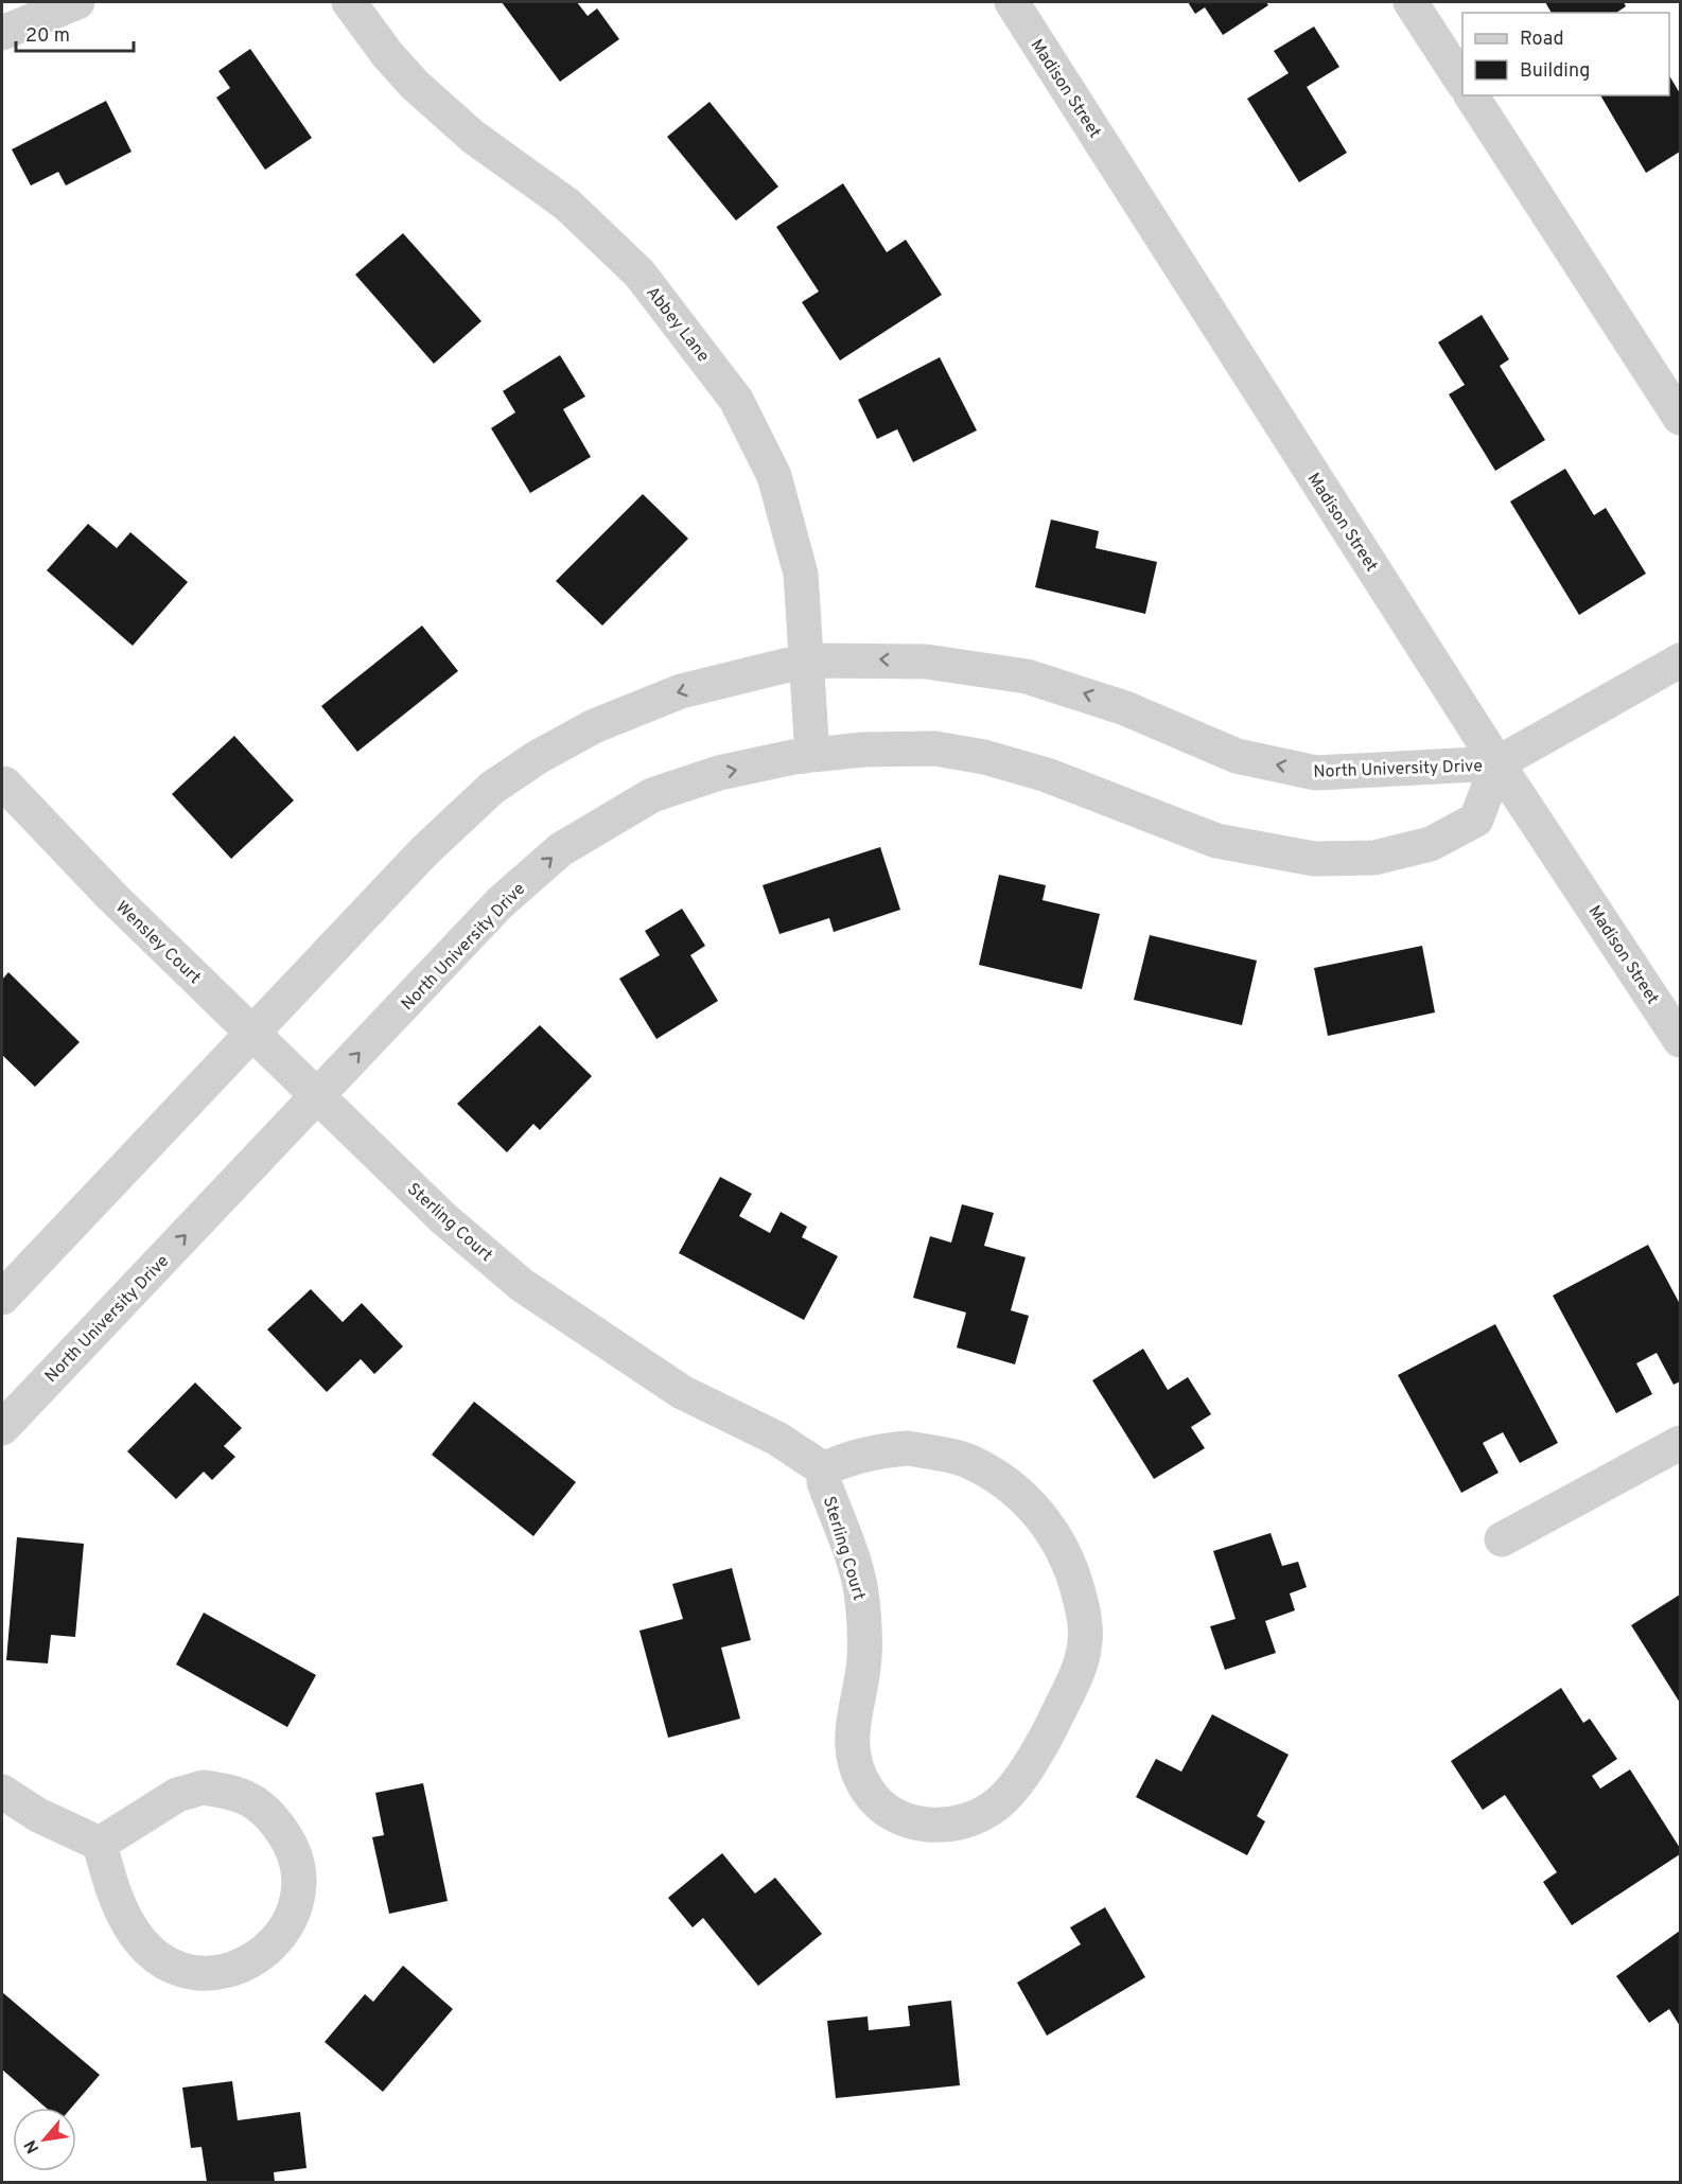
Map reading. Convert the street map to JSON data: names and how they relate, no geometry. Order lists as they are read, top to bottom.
{
  "streets": {
    "street": [
      "Madison Street",
      "Abbey Lane",
      "North University Drive",
      "Wensley Court",
      "Sterling Court"
    ]
  },
  "crossings": [
    ["Madison Street", "North University Drive"],
    ["Abbey Lane", "North University Drive"],
    ["North University Drive", "Wensley Court"],
    ["North University Drive", "Sterling Court"],
    ["Wensley Court", "Sterling Court"]
  ],
  "legend": ["Road", "Building"],
  "scale_bar": "20 m",
  "north": "bottom left"
}
